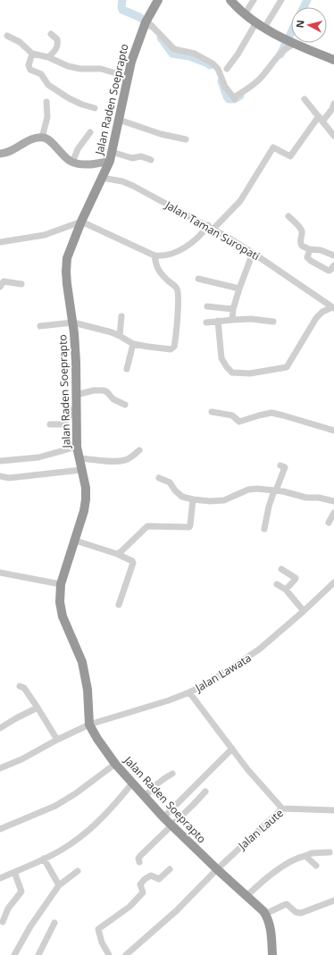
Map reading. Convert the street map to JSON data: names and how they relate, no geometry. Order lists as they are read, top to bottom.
{
  "streets": {
    "highway": ["Jalan Raden Soeprapto"],
    "street": ["Jalan Taman Suropati", "Jalan Lawata", "Jalan Laute"]
  },
  "crossings": [
    ["Jalan Raden Soeprapto", "Jalan Taman Suropati"],
    ["Jalan Raden Soeprapto", "Jalan Lawata"],
    ["Jalan Raden Soeprapto", "Jalan Laute"]
  ],
  "north": "left"
}
